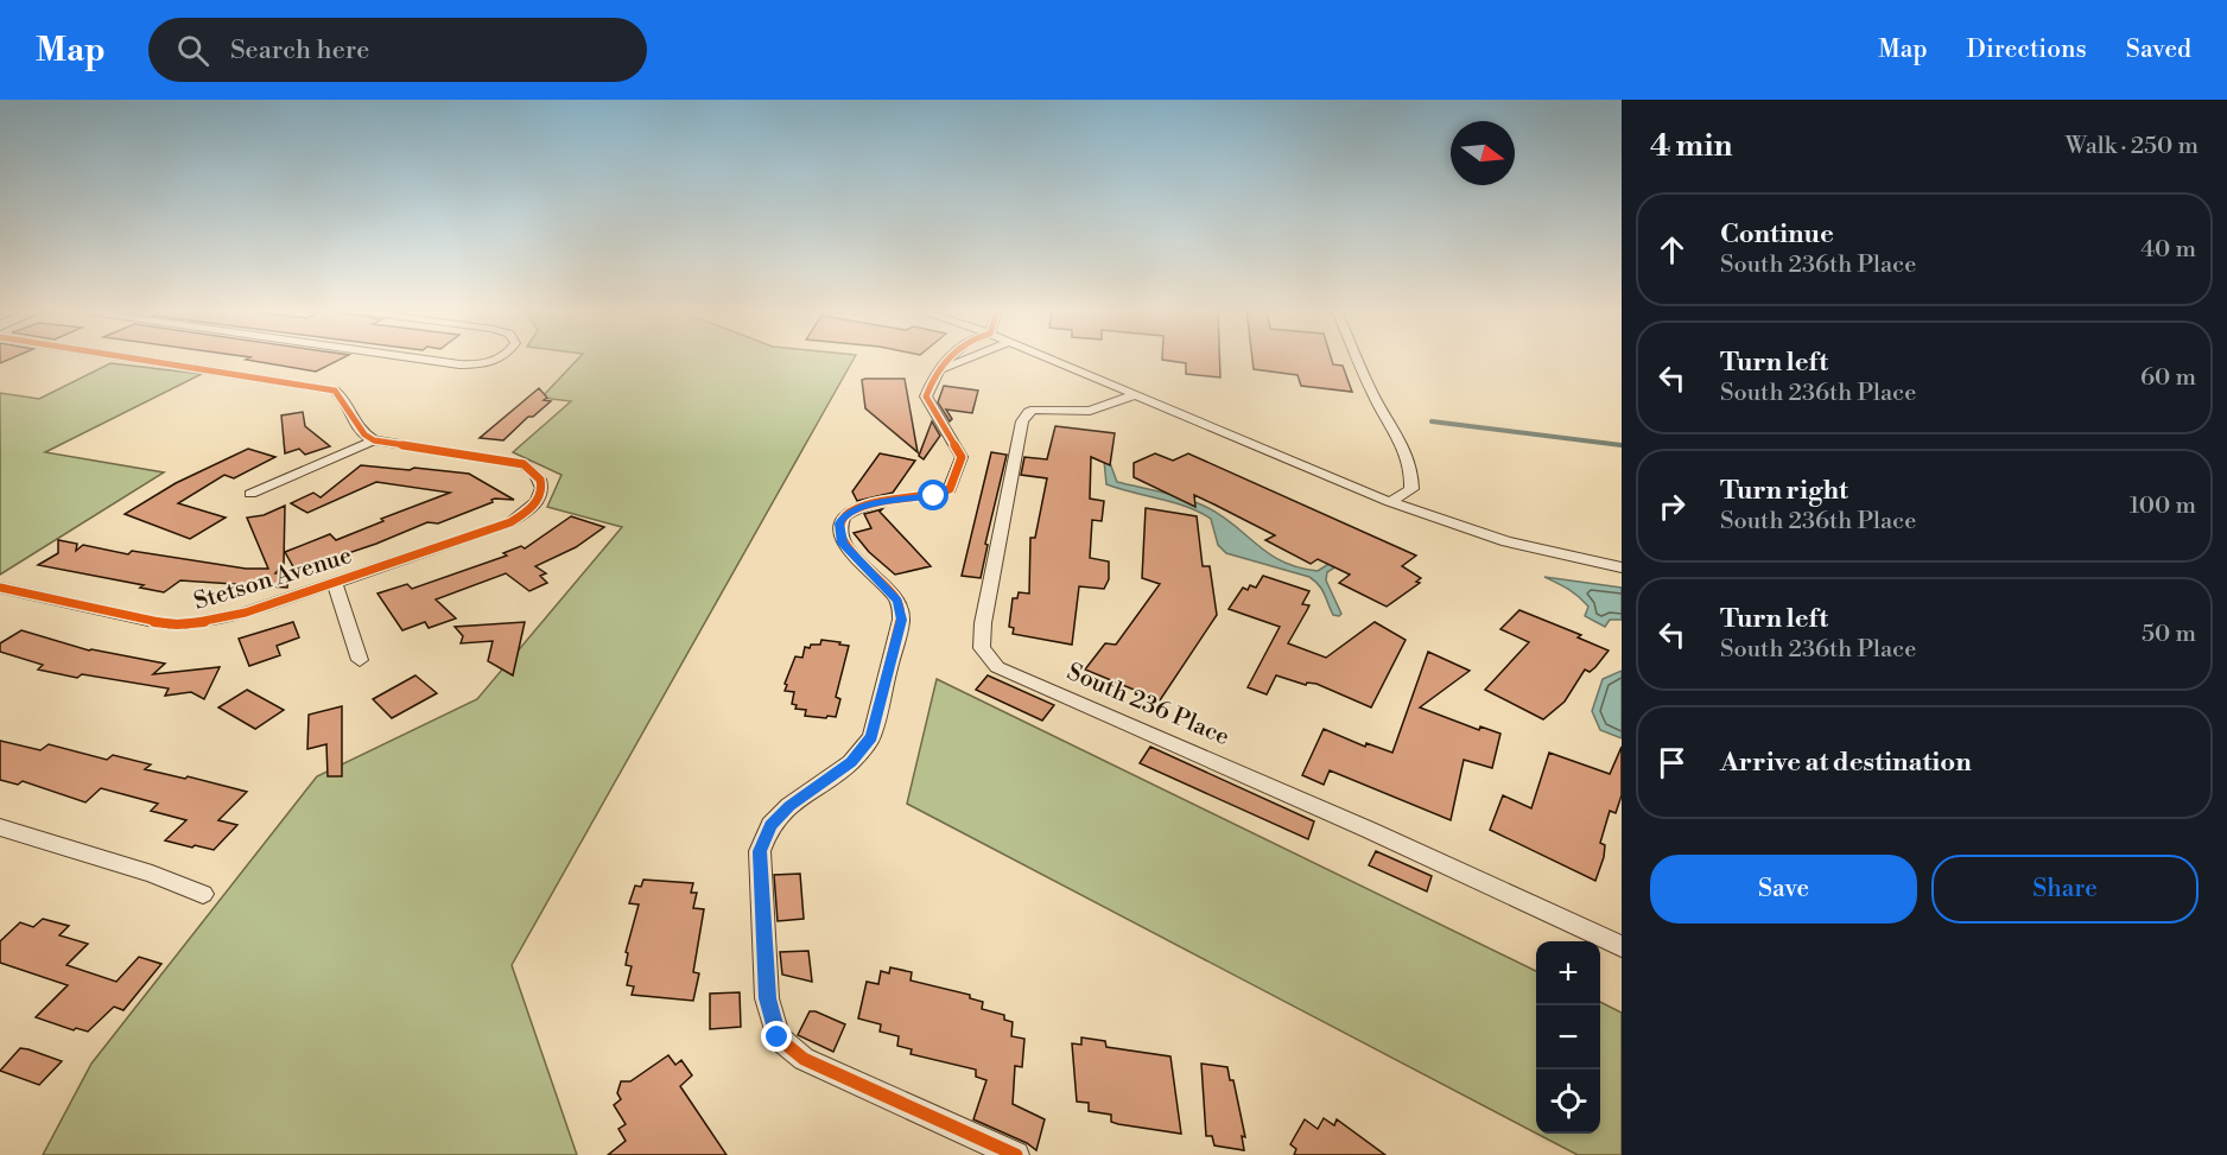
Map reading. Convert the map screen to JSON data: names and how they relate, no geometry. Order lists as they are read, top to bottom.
{
  "streets": {
    "street": ["Stetson Avenue", "South 236 Place"]
  },
  "north": "right",
  "page": {
    "header": "Map",
    "search": "Search here",
    "nav": ["Map", "Directions", "Saved"],
    "heading": ["4 min", "Walk · 250 m"],
    "list": [
      ["Continue", "South 236th Place", "40 m"],
      ["Turn left", "South 236th Place", "60 m"],
      ["Turn right", "South 236th Place", "100 m"],
      ["Turn left", "South 236th Place", "50 m"],
      "Arrive at destination"
    ],
    "buttons": ["Save", "Share"],
    "map_buttons": ["+", "−"]
  }
}
